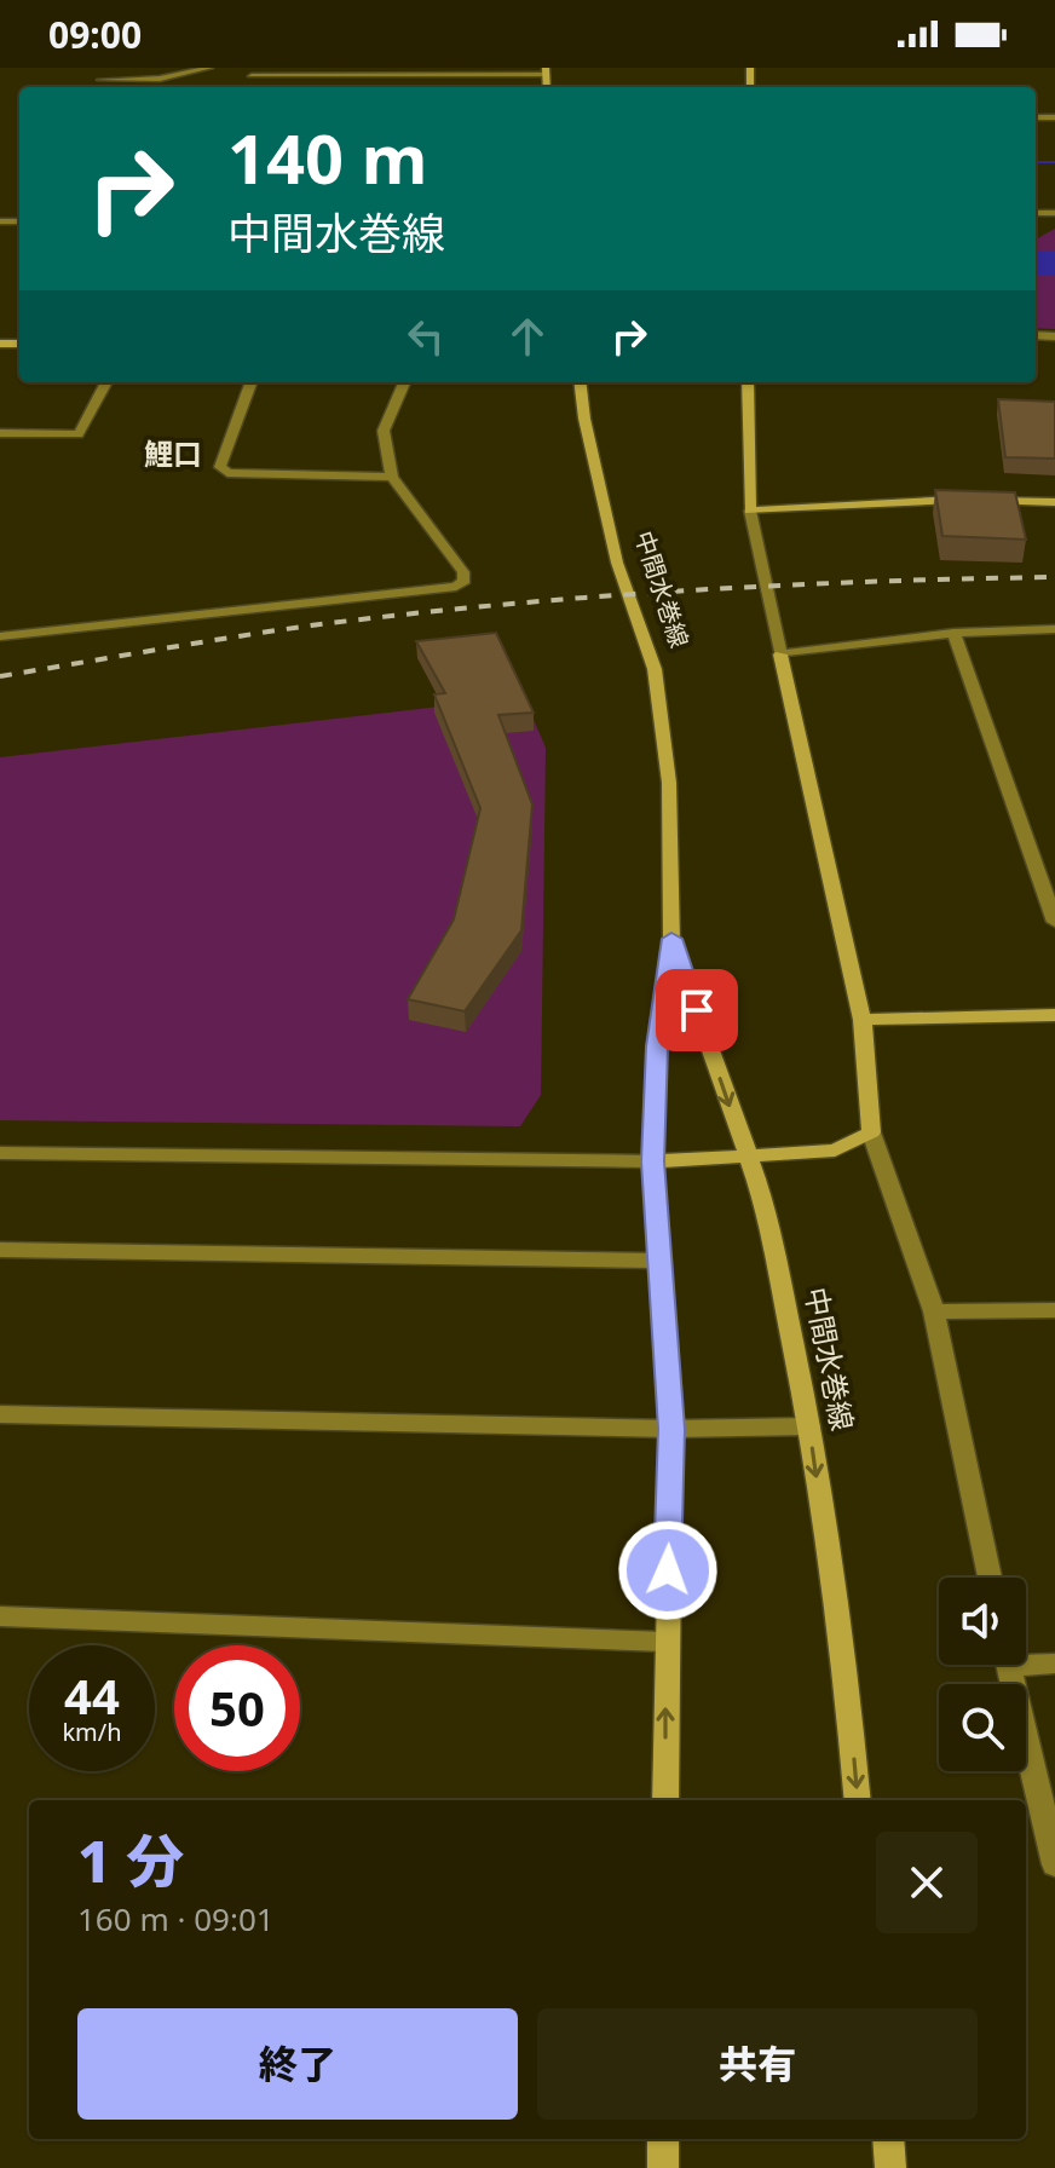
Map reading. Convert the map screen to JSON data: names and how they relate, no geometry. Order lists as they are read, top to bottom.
{
  "streets": {
    "main road": ["中間水巻線"]
  },
  "districts": ["鯉口"],
  "page": {
    "status": "09:00",
    "turn": ["140 m", "中間水巻線"],
    "speed": "44 km/h",
    "limit": "50",
    "heading": ["1 分", "160 m · 09:01"],
    "buttons": ["終了", "共有"]
  }
}
